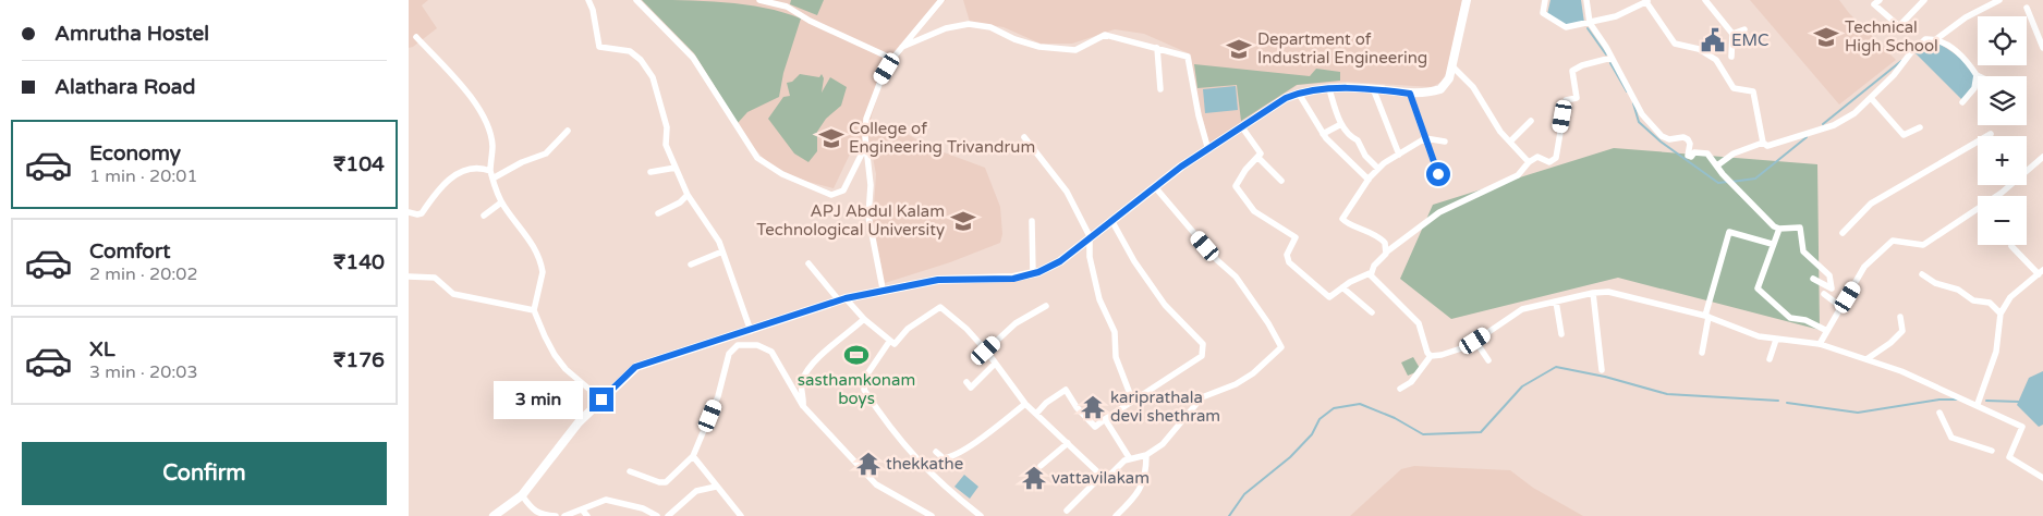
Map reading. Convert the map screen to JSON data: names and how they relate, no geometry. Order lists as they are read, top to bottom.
{
  "places": {
    "school or university": [
      "Technical High School",
      "Department of Industrial Engineering",
      "College of Engineering Trivandrum",
      "APJ Abdul Kalam Technological University"
    ],
    "public building": ["EMC"],
    "sports": ["sasthamkonam boys"],
    "temple": ["kariprathala devi shethram", "thekkathe", "vattavilakam"]
  },
  "page": {
    "banner": ["Amrutha Hostel", "Alathara Road"],
    "map_buttons": ["+", "−"],
    "list": [
      {
        "name": "Economy",
        "note": "1 min · 20:01",
        "value": "₹104"
      },
      {
        "name": "Comfort",
        "note": "2 min · 20:02",
        "value": "₹140"
      },
      {
        "name": "XL",
        "note": "3 min · 20:03",
        "value": "₹176"
      }
    ],
    "bubble": "3 min",
    "buttons": "Confirm"
  }
}
